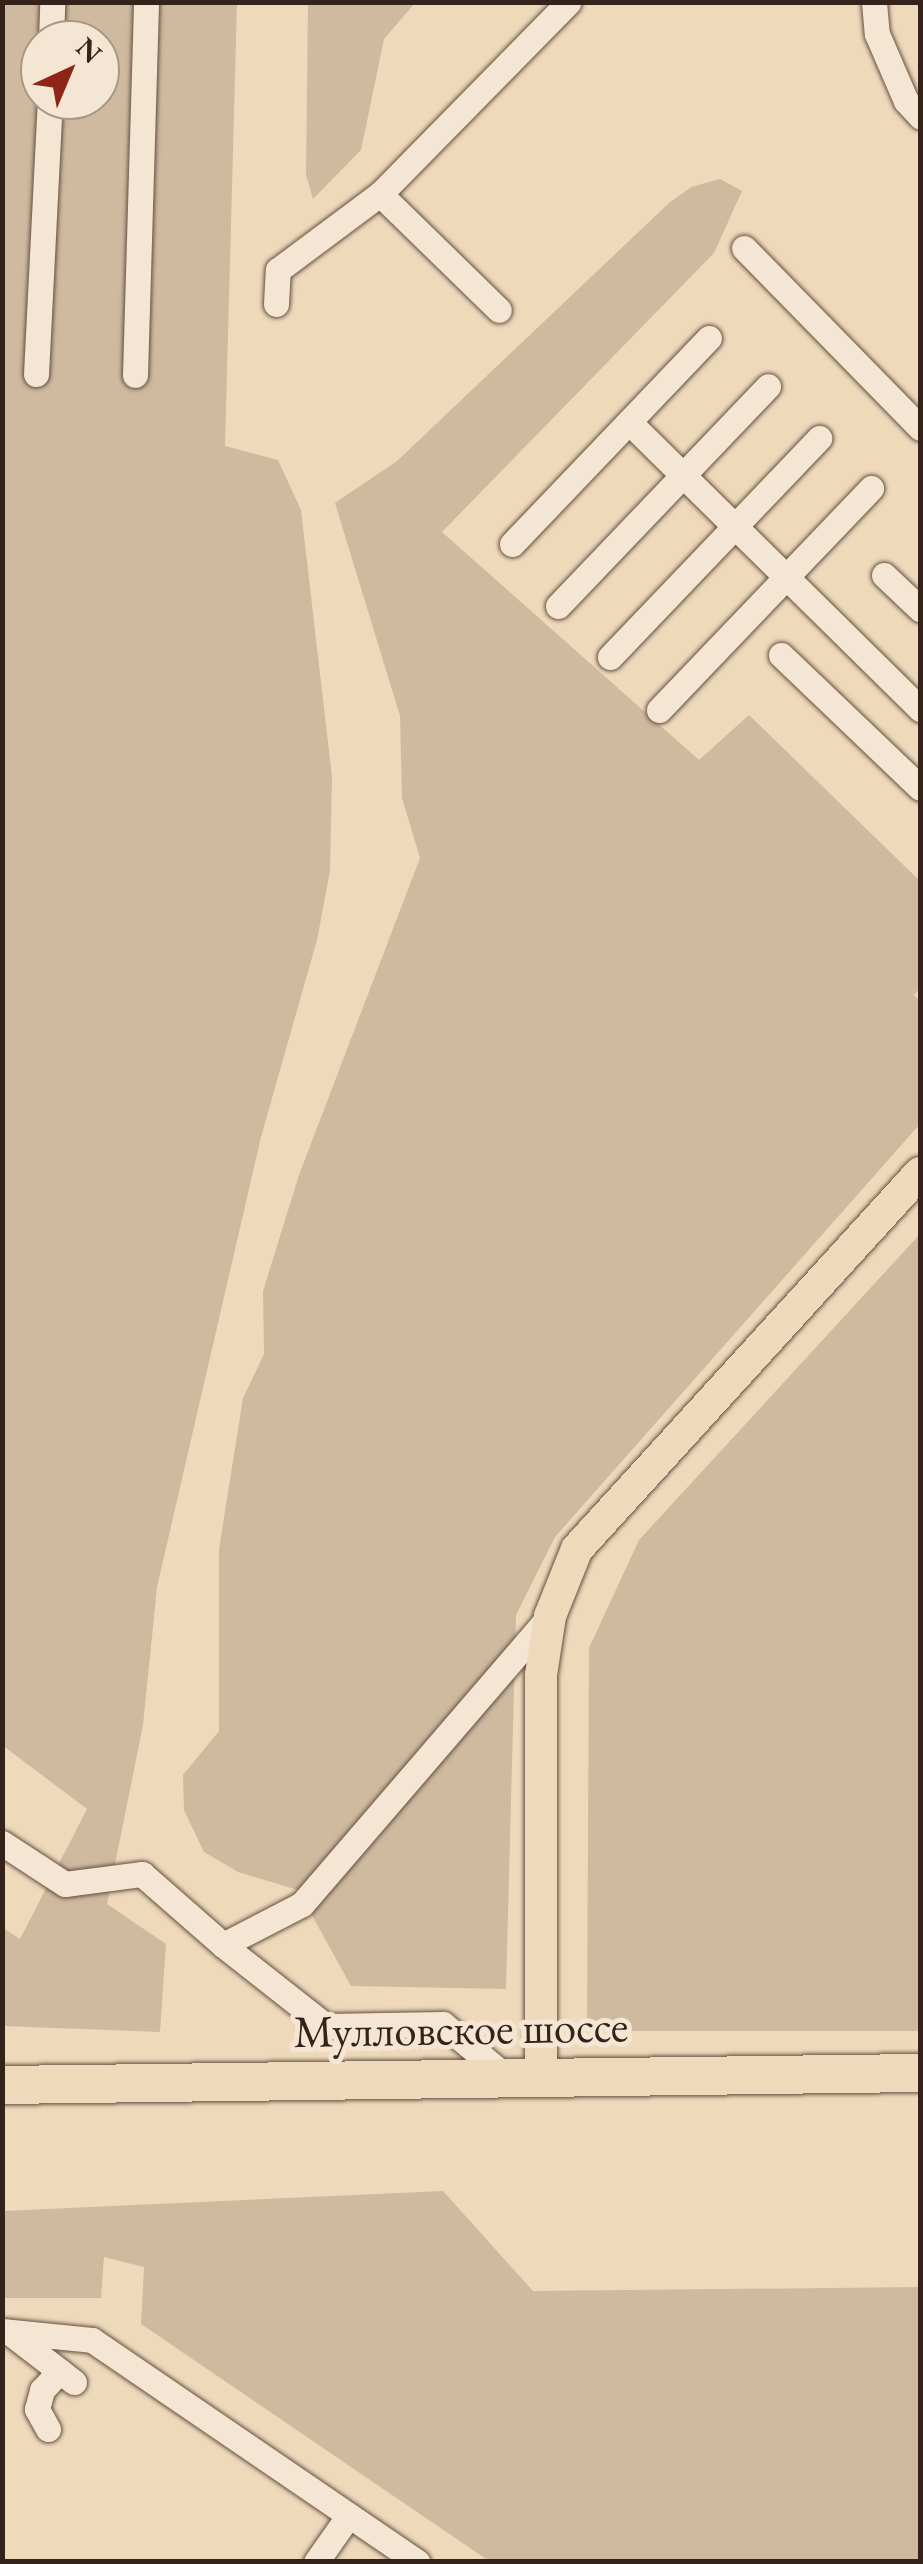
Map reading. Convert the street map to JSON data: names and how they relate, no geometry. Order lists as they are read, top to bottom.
{
  "streets": {
    "highway": ["Мулловское шоссе"]
  },
  "north": "top right"
}
